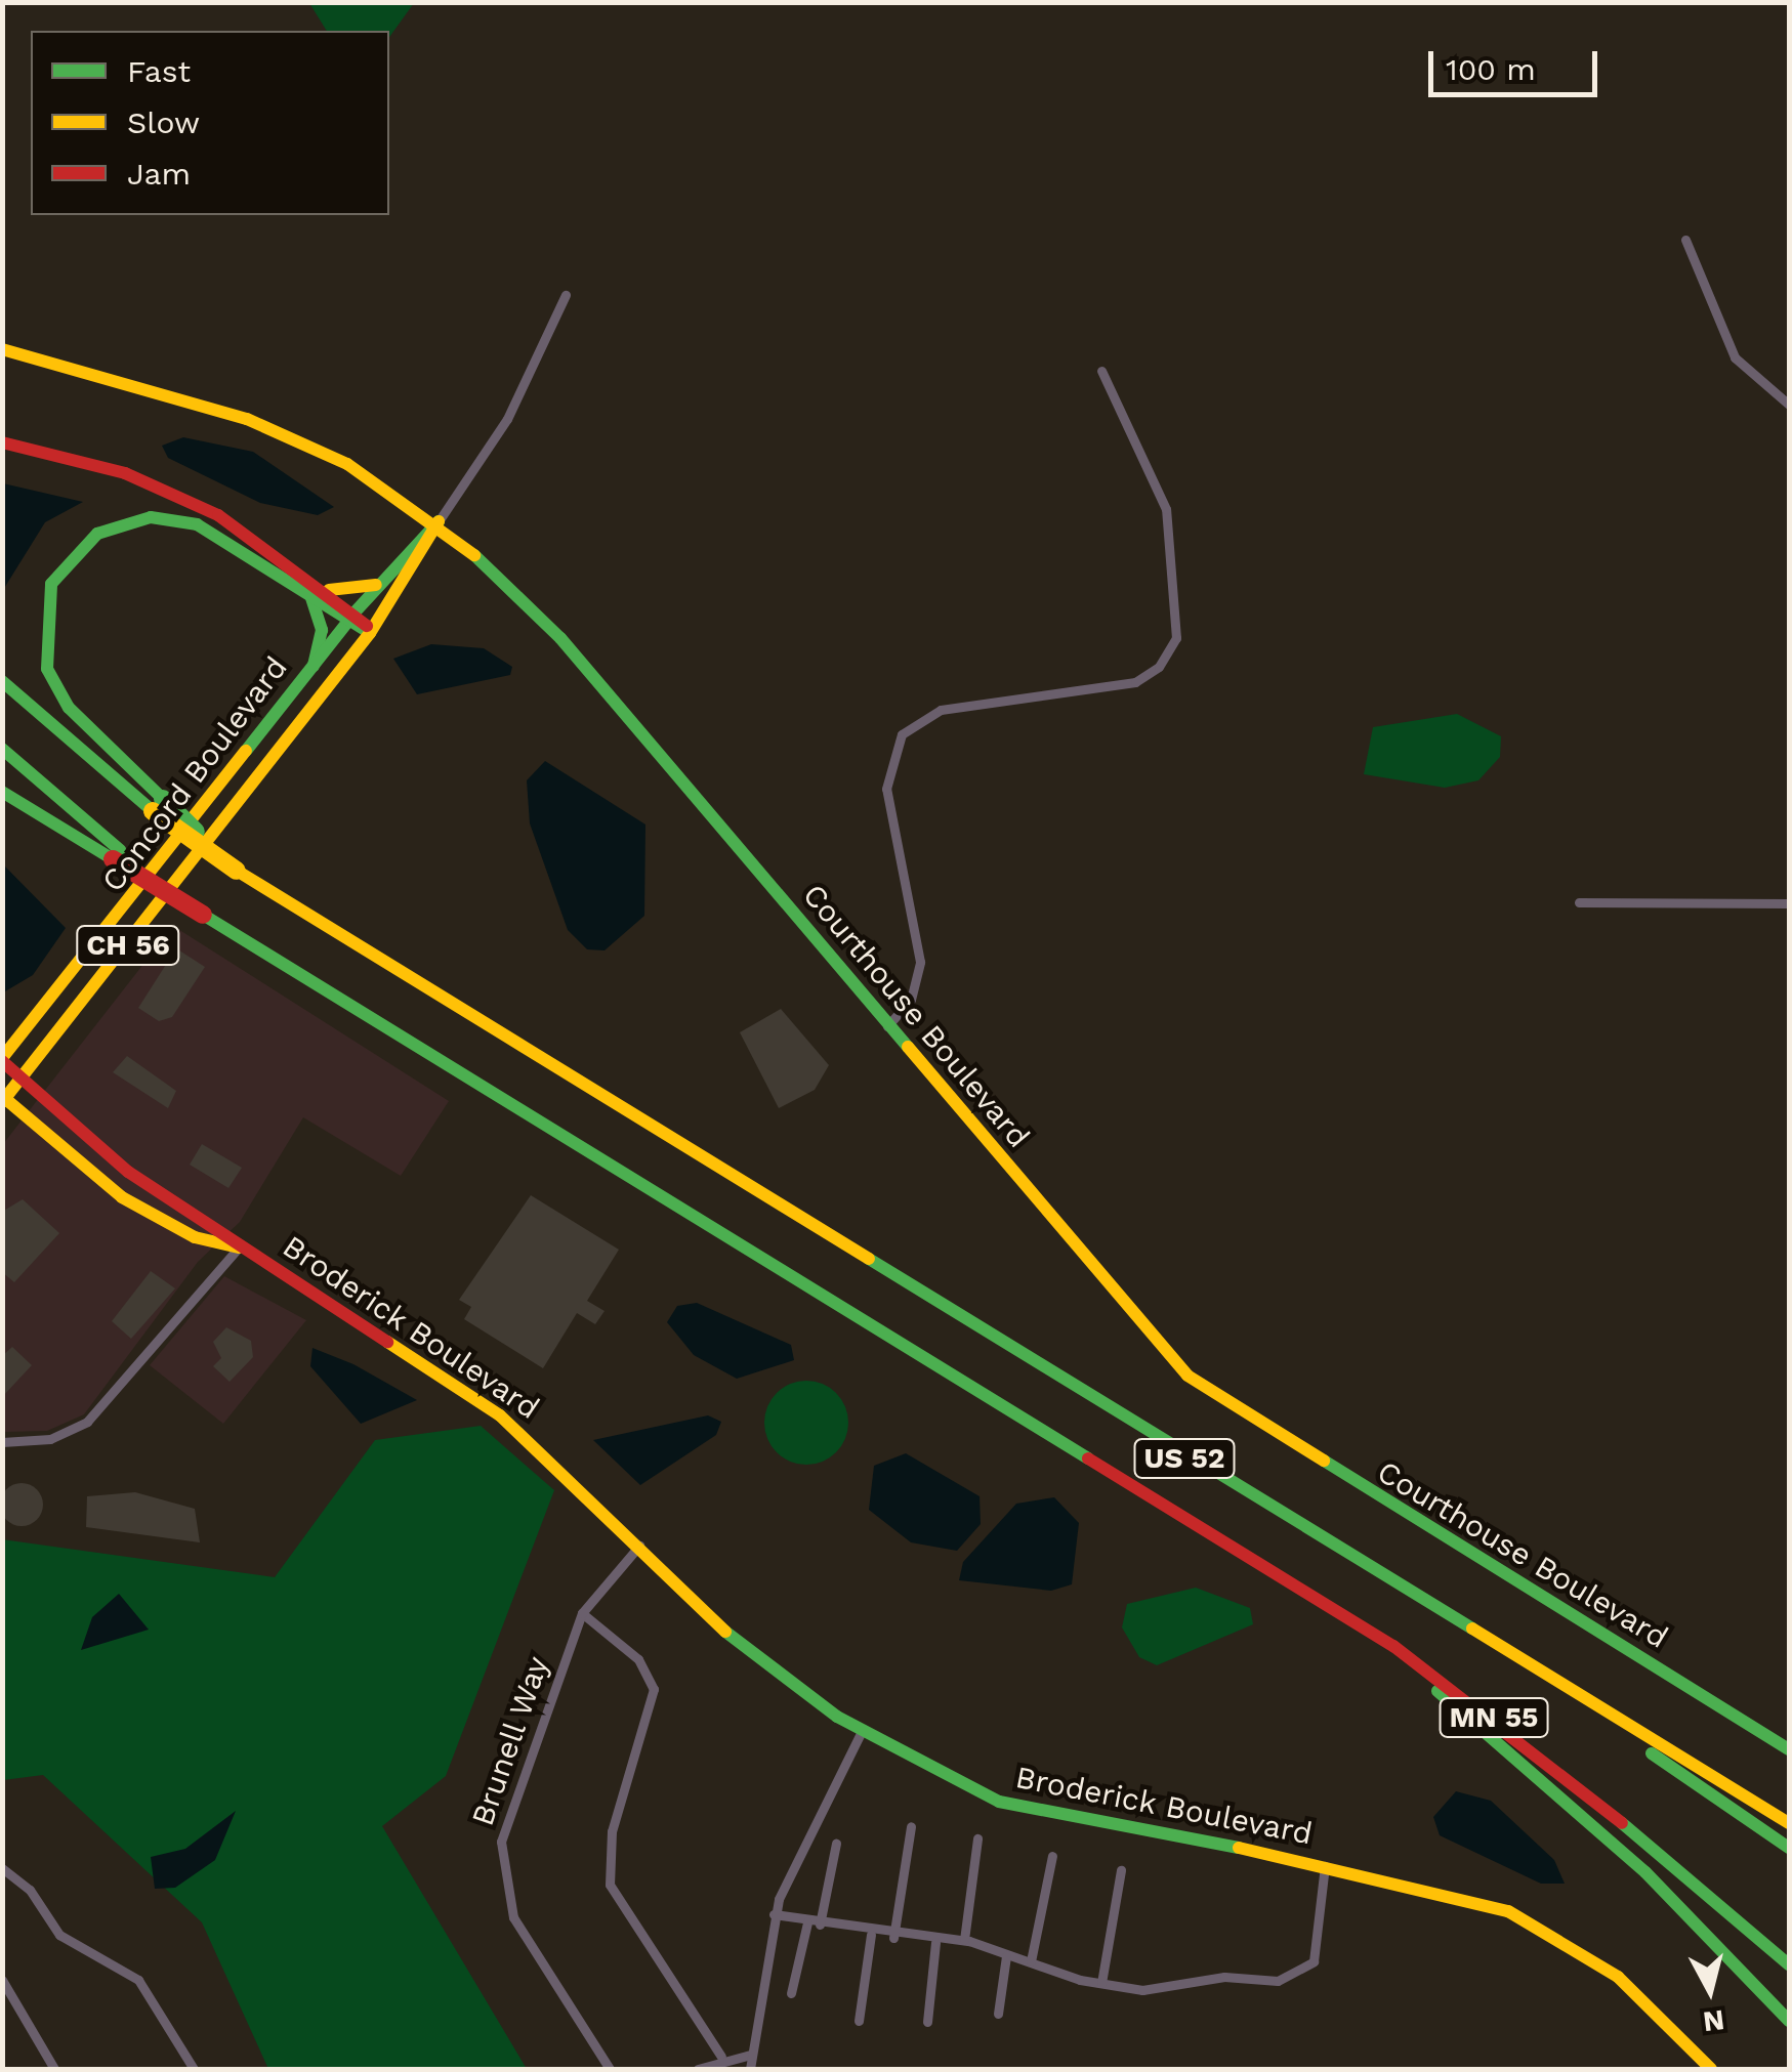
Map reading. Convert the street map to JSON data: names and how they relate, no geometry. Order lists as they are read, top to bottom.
{
  "streets": {
    "main road": [
      "Concord Boulevard",
      "CH 56",
      "Courthouse Boulevard",
      "Broderick Boulevard",
      "US 52",
      "MN 55"
    ],
    "street": ["Brunell Way"]
  },
  "crossings": [
    ["Concord Boulevard", "CH 56"],
    ["Concord Boulevard", "Broderick Boulevard"],
    ["Broderick Boulevard", "Brunell Way"],
    ["US 52", "MN 55"]
  ],
  "legend": ["Fast", "Slow", "Jam"],
  "scale_bar": "100 m",
  "north": "bottom"
}
